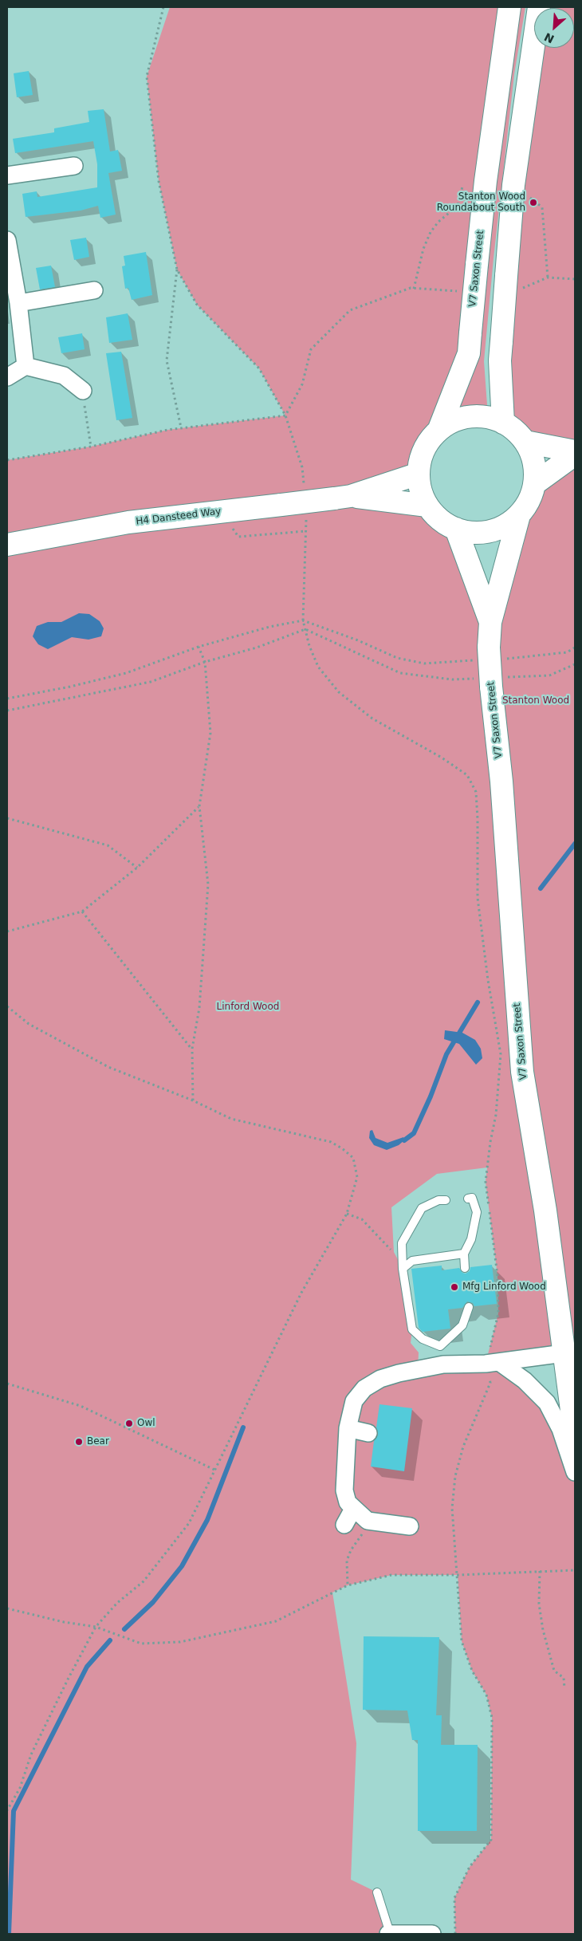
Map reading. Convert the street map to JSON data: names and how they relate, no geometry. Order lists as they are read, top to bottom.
{
  "streets": {
    "street": ["V7 Saxon Street", "H4 Dansteed Way"]
  },
  "crossings": [
    ["V7 Saxon Street", "H4 Dansteed Way"]
  ],
  "parks": ["Stanton Wood", "Linford Wood"],
  "places": [
    "Stanton Wood Roundabout South",
    "Mfg Linford Wood",
    "Owl",
    "Bear"
  ],
  "north": "bottom left"
}
